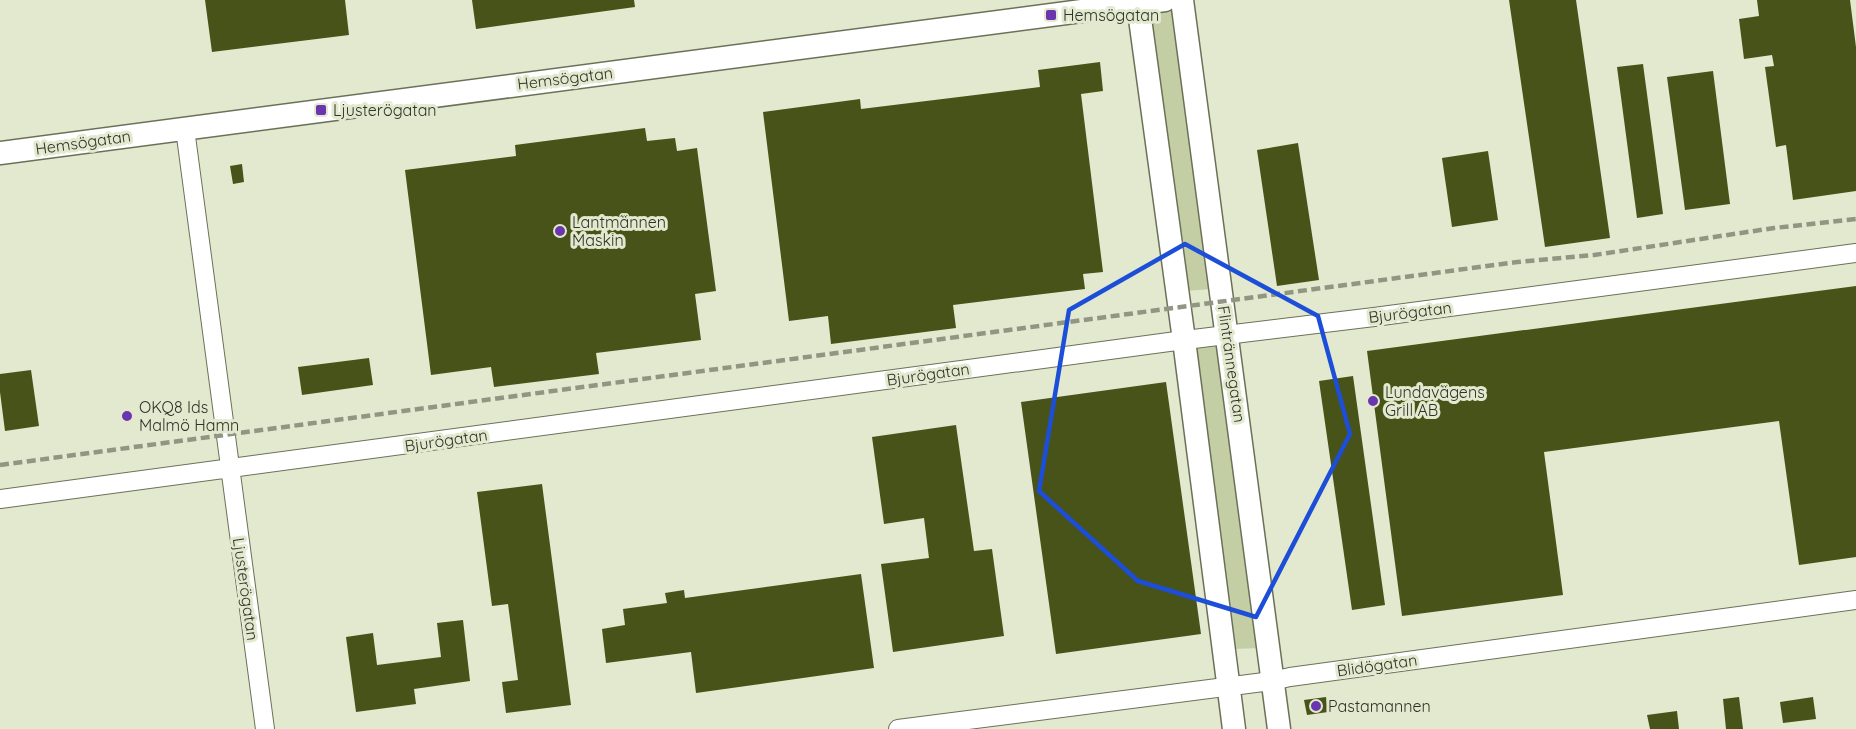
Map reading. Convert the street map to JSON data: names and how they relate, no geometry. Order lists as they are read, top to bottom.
{
  "streets": {
    "street": [
      "Hemsögatan",
      "Bjurögatan",
      "Flintrännegatan",
      "Ljusterögatan",
      "Blidögatan"
    ]
  },
  "crossings": [
    ["Hemsögatan", "Ljusterögatan"],
    ["Bjurögatan", "Flintrännegatan"],
    ["Bjurögatan", "Ljusterögatan"],
    ["Flintrännegatan", "Blidögatan"]
  ],
  "places": {
    "transit": ["Hemsögatan", "Ljusterögatan"],
    "other": [
      "Lantmännen Maskin",
      "Lundavägens Grill AB",
      "OKQ8 Ids Malmö Hamn",
      "Pastamannen"
    ]
  }
}
